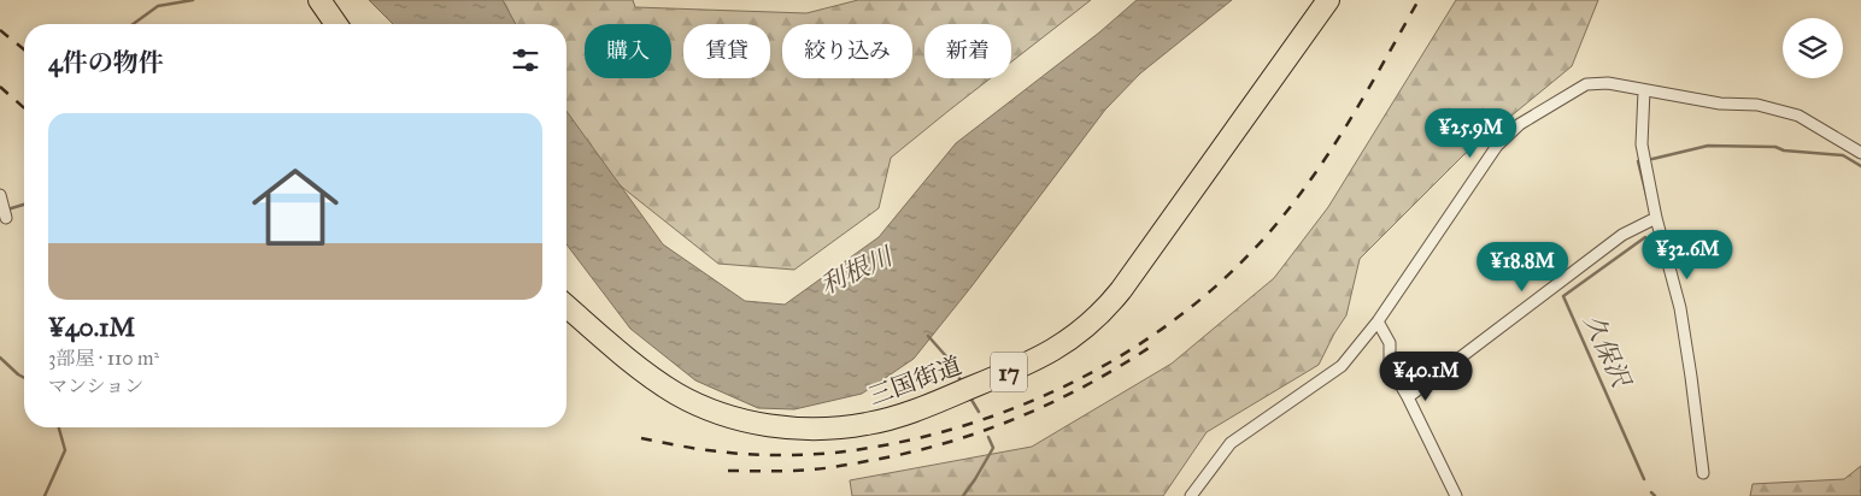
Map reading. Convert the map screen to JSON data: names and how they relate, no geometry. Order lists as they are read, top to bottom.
{
  "streets": {
    "highway": ["17", "三国街道"]
  },
  "water": ["利根川", "久保沢"],
  "page": {
    "chip": [
      "購入",
      "賃貸",
      "絞り込み",
      "新着"
    ],
    "heading": "4件の物件",
    "list": [
      {
        "name": "¥40.1M",
        "note": "3部屋 · 110 m² · マンション"
      }
    ],
    "price": [
      "¥25.9M",
      "¥32.6M",
      "¥18.8M",
      "¥40.1M"
    ]
  }
}
